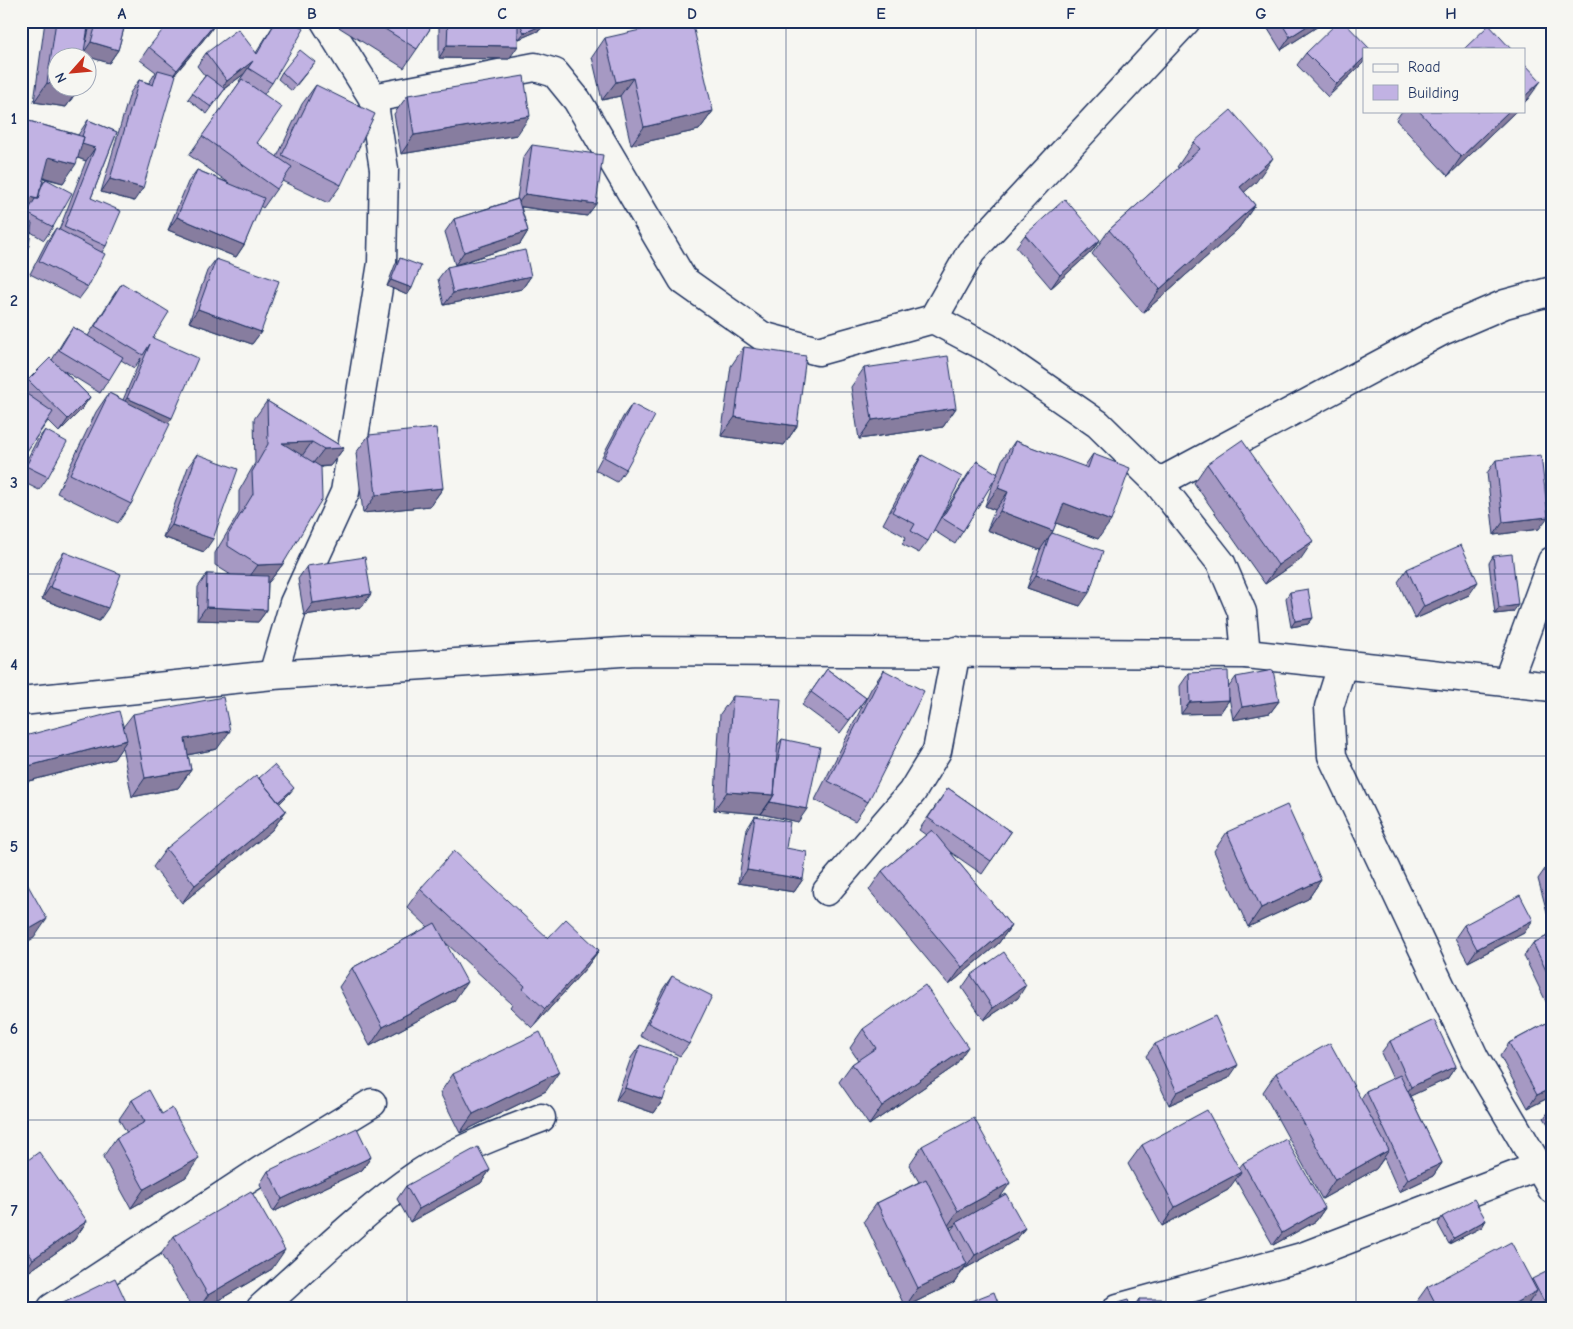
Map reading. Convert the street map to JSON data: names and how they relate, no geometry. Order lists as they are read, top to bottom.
{
  "legend": ["Road", "Building"],
  "north": "bottom left",
  "grid": {
    "columns": [
      "A",
      "B",
      "C",
      "D",
      "E",
      "F",
      "G",
      "H"
    ],
    "rows": [
      "1",
      "2",
      "3",
      "4",
      "5",
      "6",
      "7"
    ]
  }
}
